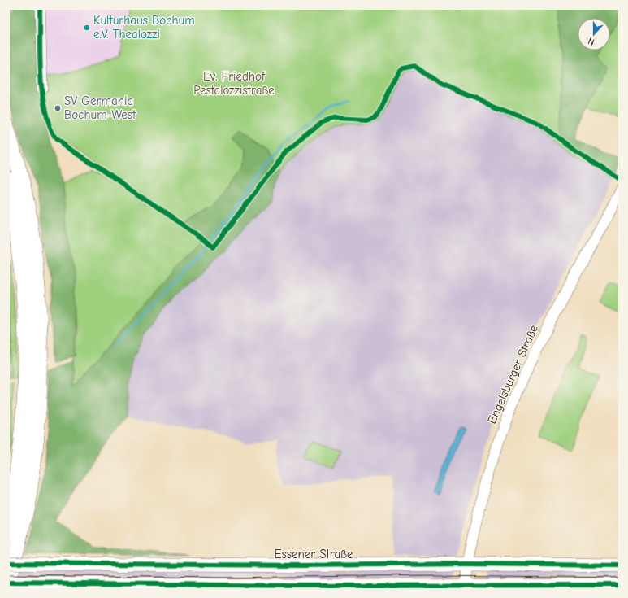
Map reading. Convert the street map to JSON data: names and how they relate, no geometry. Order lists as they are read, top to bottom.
{
  "streets": {
    "main road": ["Essener Straße"],
    "street": ["Engelsburger Straße"]
  },
  "crossings": [
    ["Engelsburger Straße", "Essener Straße"]
  ],
  "parks": ["Ev. Friedhof Pestalozzistraße"],
  "places": ["Kulturhaus Bochum e.V. Thealozzi", "SV Germania Bochum-West"],
  "north": "bottom"
}
